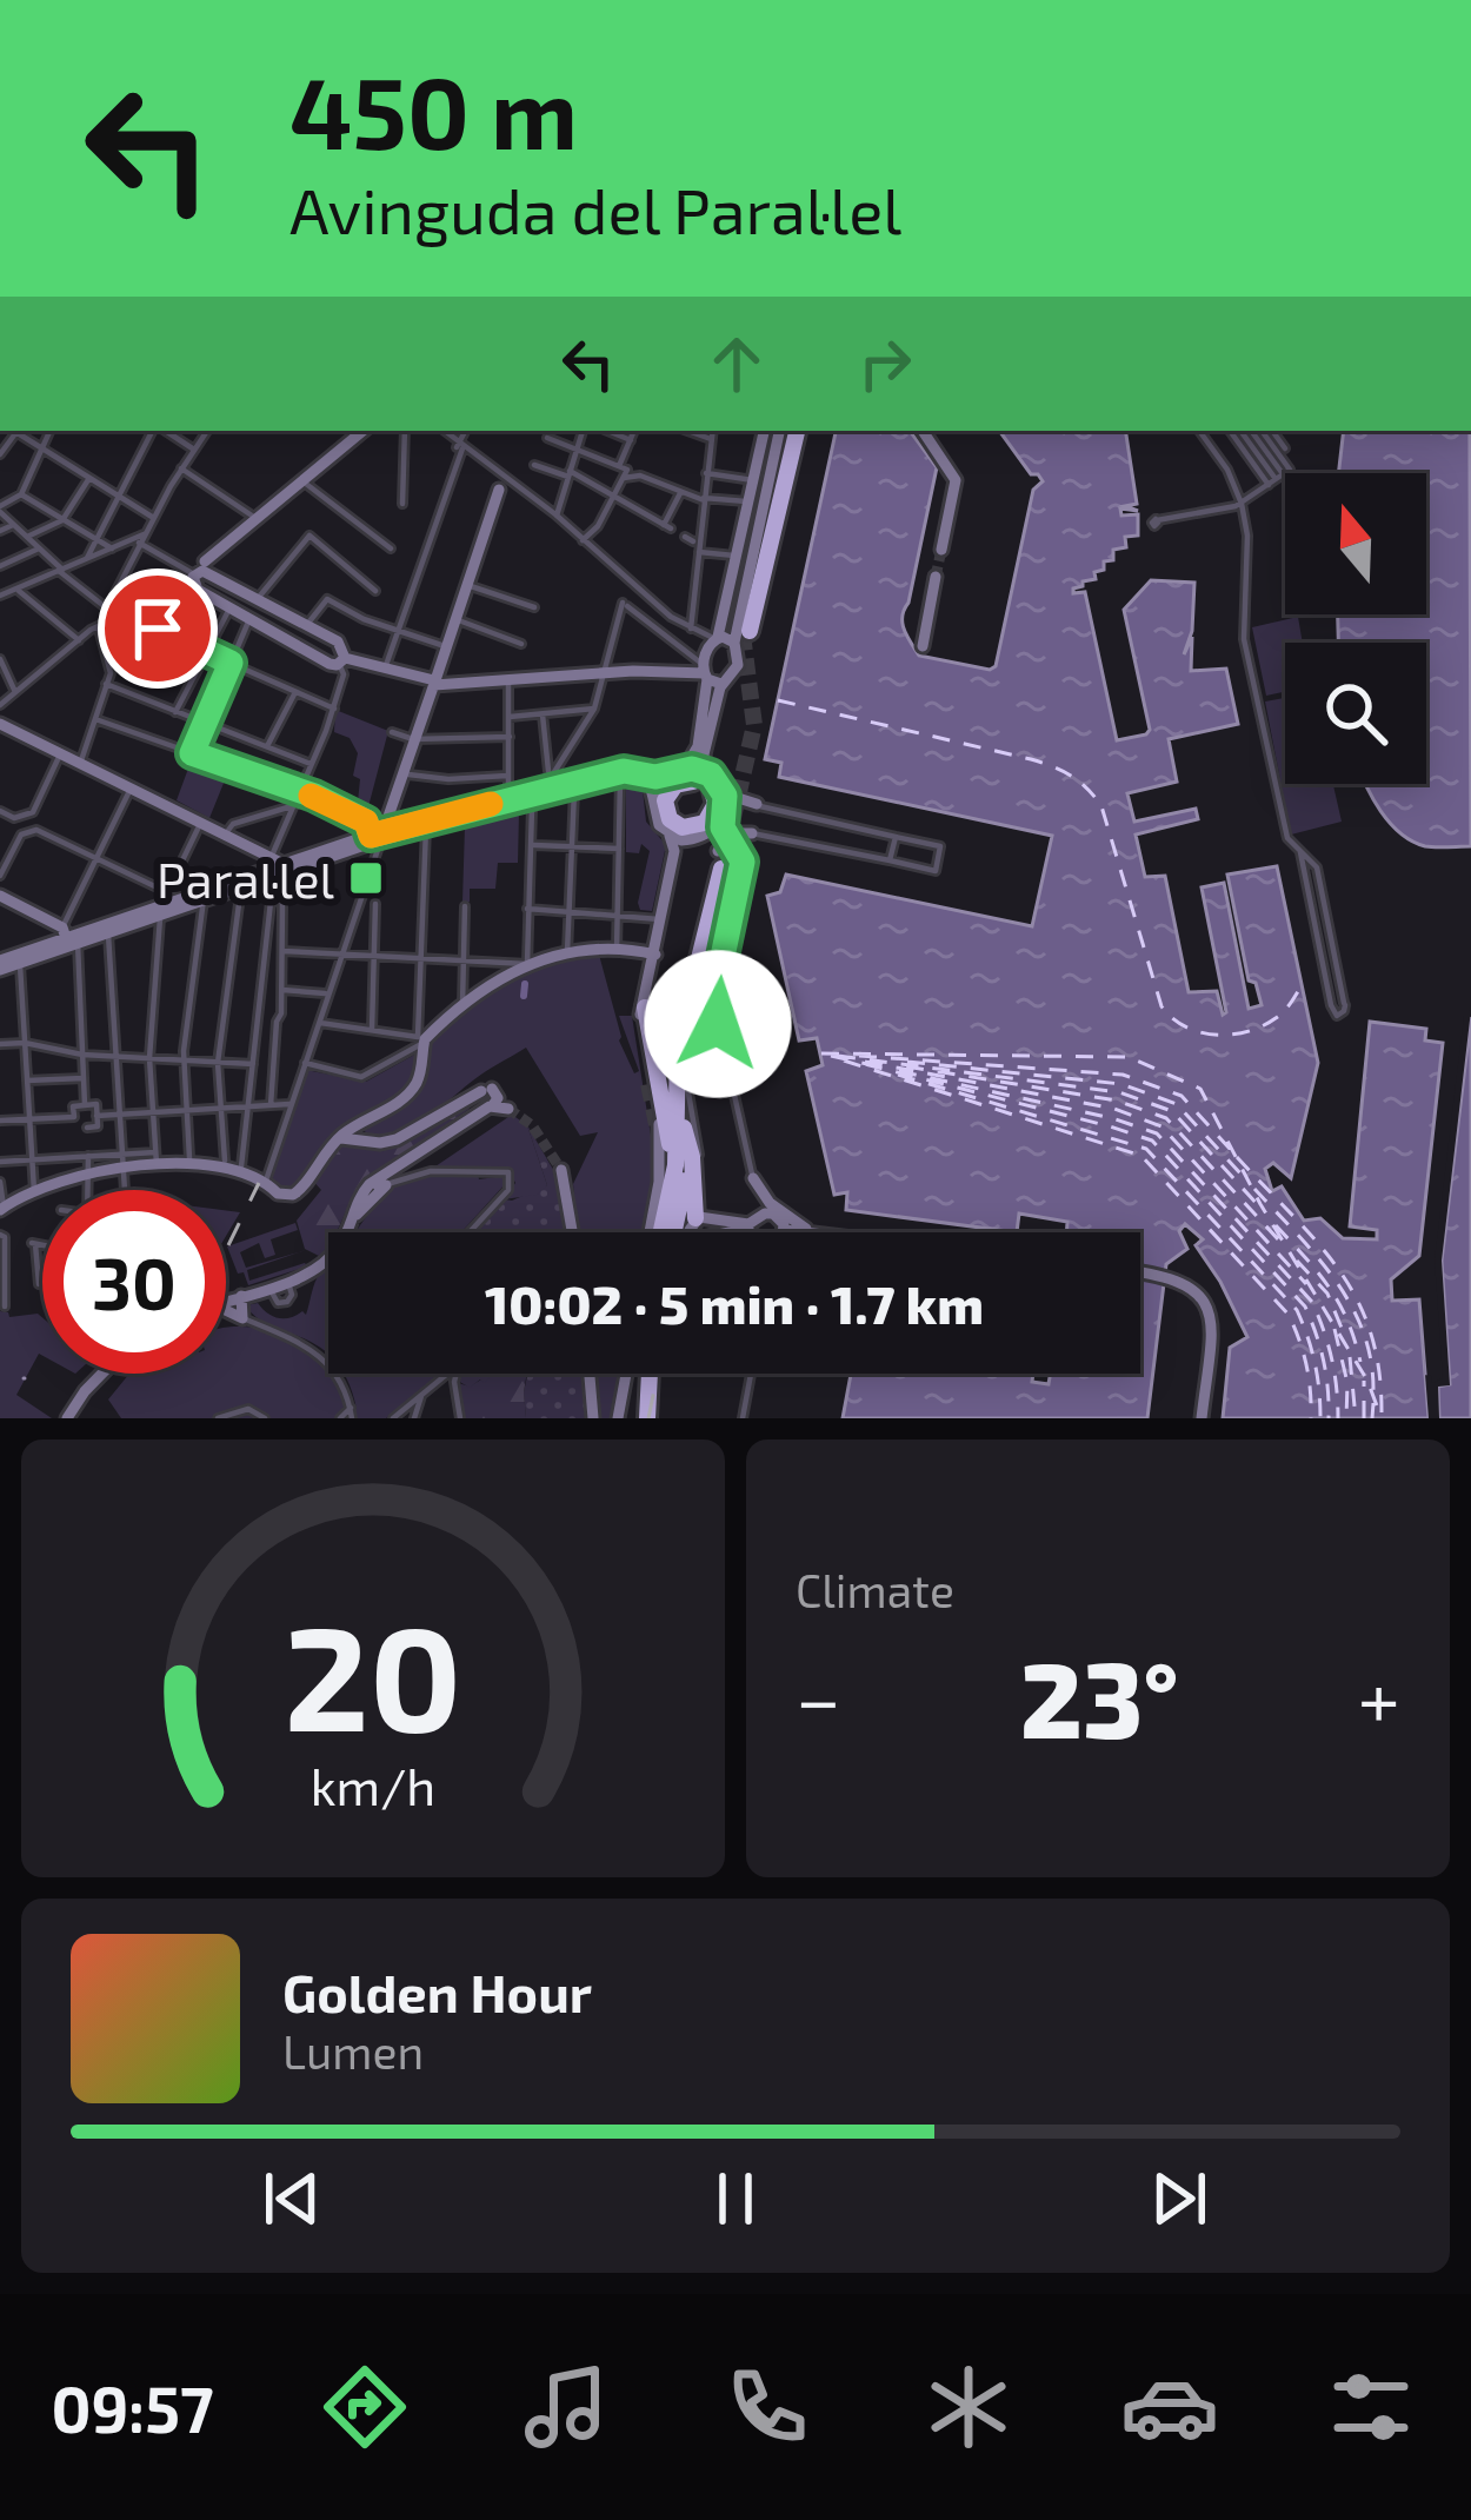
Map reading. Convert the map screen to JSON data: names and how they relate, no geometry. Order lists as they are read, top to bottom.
{
  "places": {
    "transit": ["Paral·lel"]
  },
  "north": "top",
  "page": {
    "turn": ["450 m", "Avinguda del Paral·lel"],
    "limit": "30",
    "trip": "10:02 · 5 min · 1.7 km",
    "tile": "Climate",
    "heat": ["−", "23°", "+"],
    "song": ["Golden Hour", "Lumen"],
    "tabs": "09:57",
    "gauge": ["20", "km/h"]
  }
}
